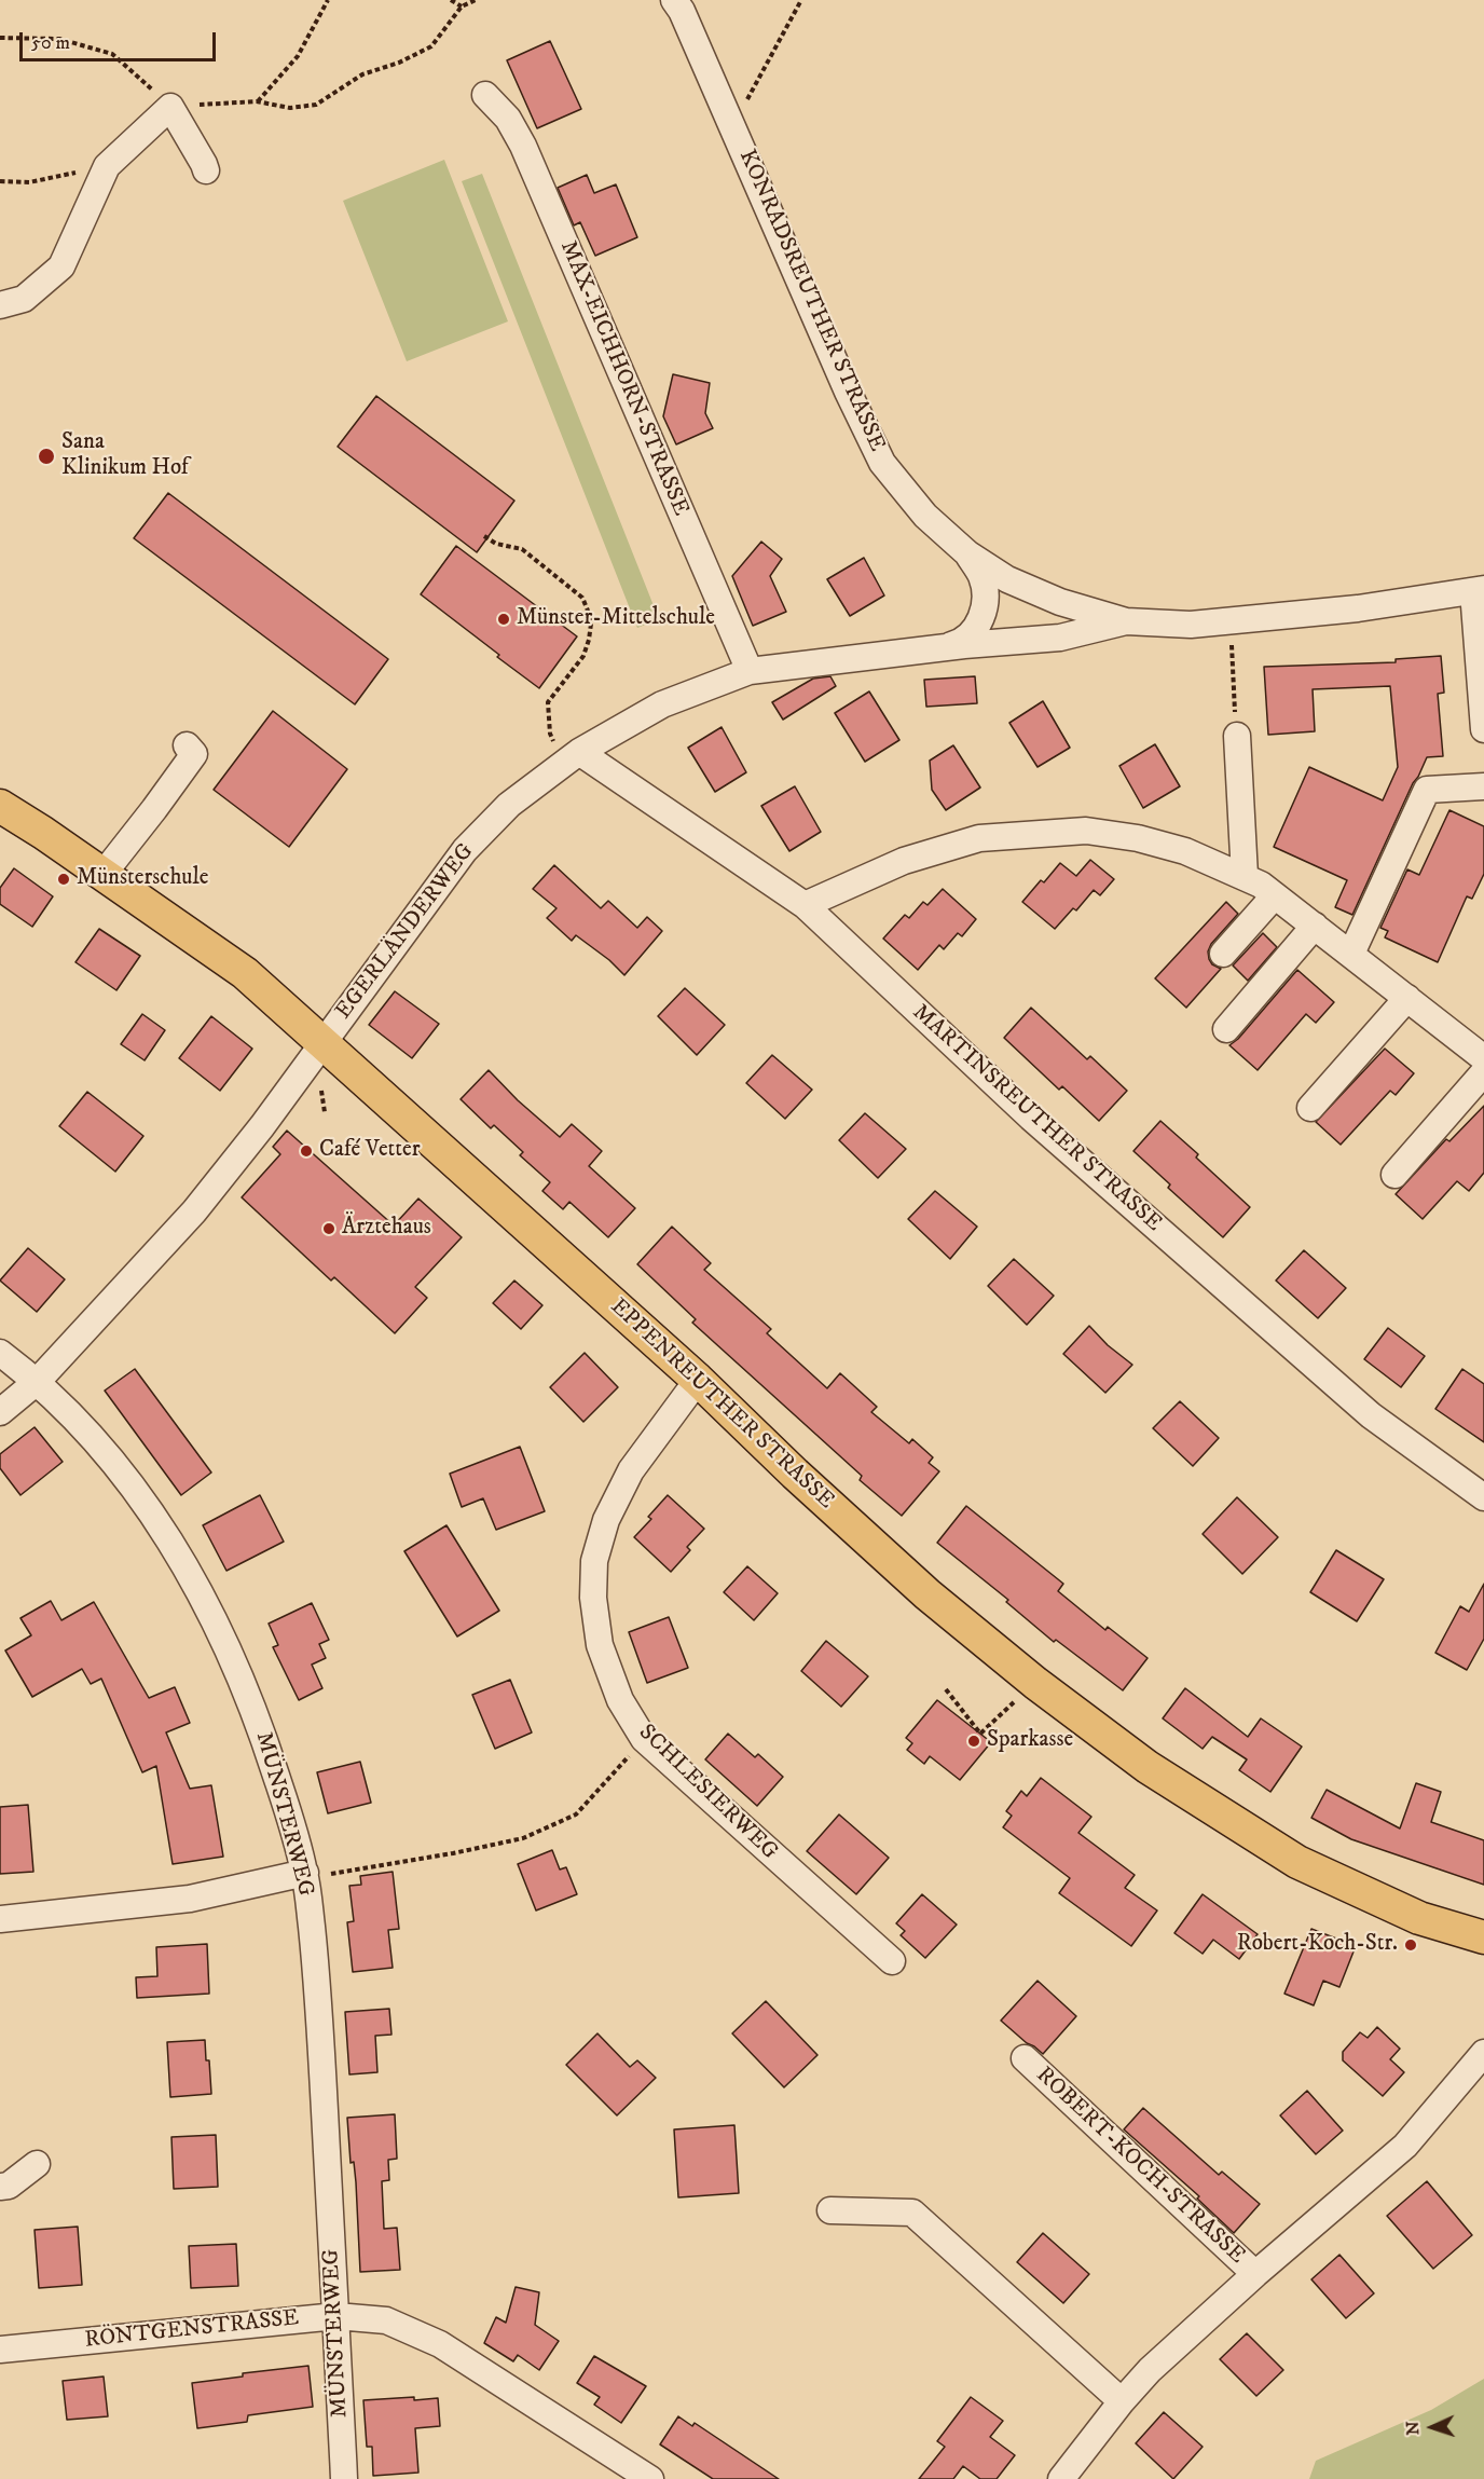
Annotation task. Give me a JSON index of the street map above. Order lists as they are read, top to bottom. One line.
{"streets":{"main road":["EPPENREUTHER STRASSE"],"street":["KONRADSREUTHER STRASSE","MAX-EICHHORN-STRASSE","EGERLÄNDERWEG","MARTINSREUTHER STRASSE","SCHLESIERWEG","MÜNSTERWEG","ROBERT-KOCH-STRASSE","RÖNTGENSTRASSE"]},"crossings":[["KONRADSREUTHER STRASSE","EGERLÄNDERWEG"],["MAX-EICHHORN-STRASSE","EGERLÄNDERWEG"],["EGERLÄNDERWEG","MARTINSREUTHER STRASSE"],["EGERLÄNDERWEG","EPPENREUTHER STRASSE"],["EGERLÄNDERWEG","MÜNSTERWEG"],["EPPENREUTHER STRASSE","SCHLESIERWEG"],["MÜNSTERWEG","RÖNTGENSTRASSE"]],"places":["Sana Klinikum Hof","Münster-Mittelschule","Münsterschule","Café Vetter","Ärztehaus","Sparkasse","Robert-Koch-Str."],"scale_bar":"50 m","north":"left"}
